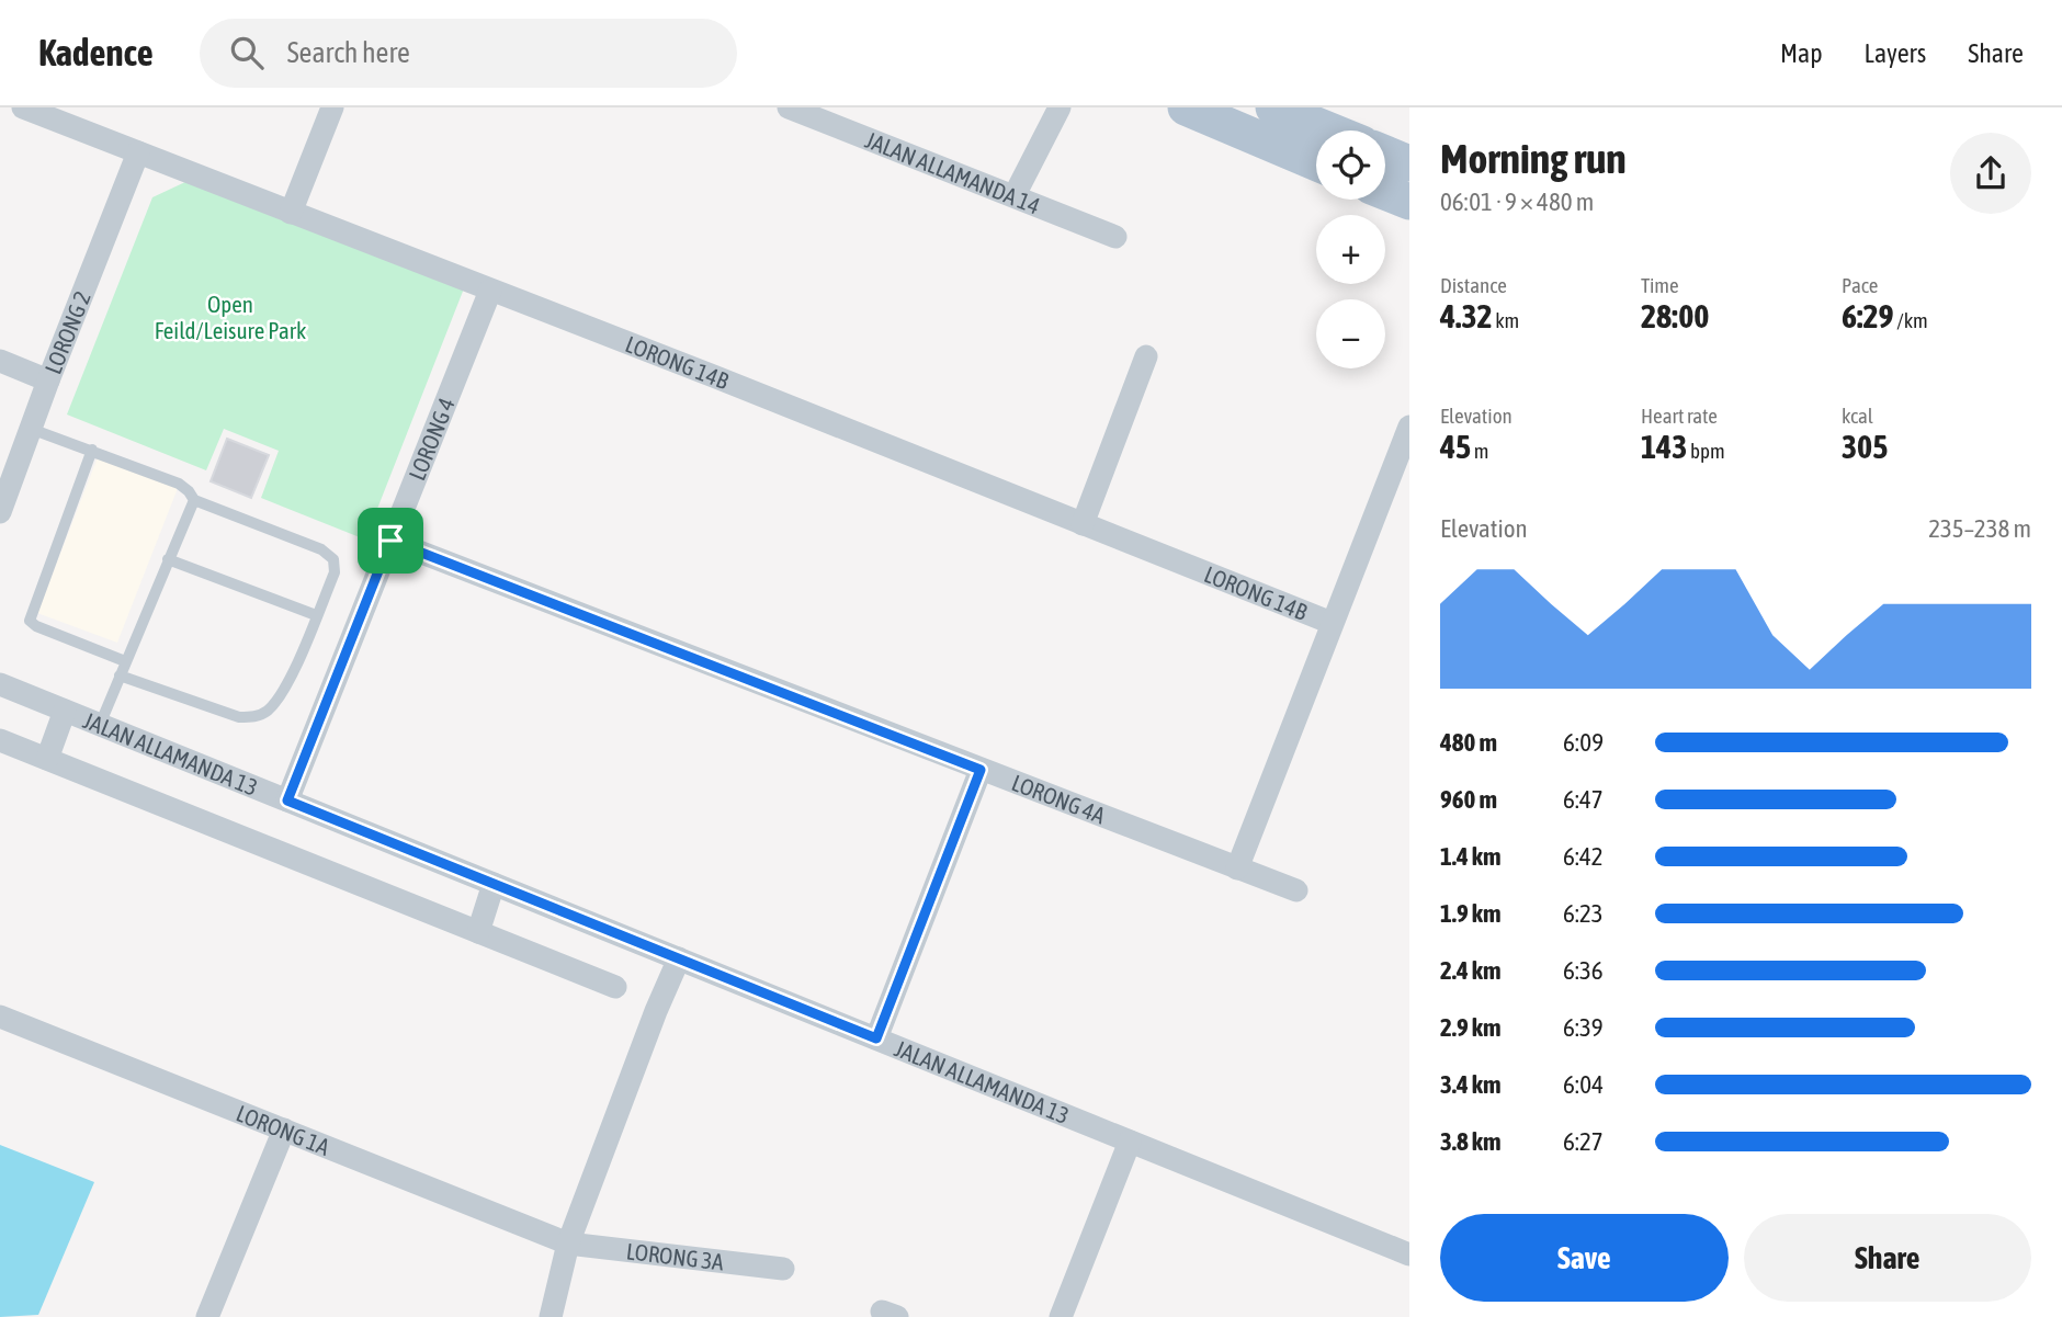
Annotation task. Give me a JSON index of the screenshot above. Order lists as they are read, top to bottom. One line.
{"streets":{"street":["JALAN ALLAMANDA 14","LORONG 2","LORONG 14B","LORONG 4","JALAN ALLAMANDA 13","LORONG 4A","LORONG 1A","LORONG 3A"]},"crossings":[["LORONG 2","LORONG 14B"],["LORONG 14B","LORONG 4"],["LORONG 4","JALAN ALLAMANDA 13"],["LORONG 4","LORONG 4A"],["LORONG 1A","LORONG 3A"]],"parks":["Open Feild/Leisure Park"],"page":{"header":"Kadence","search":"Search here","nav":["Map","Layers","Share"],"heading":["Morning run","06:01 · 9 × 480 m"],"map_buttons":["+","−"],"stats":[["Distance","4.32 km"],["Time","28:00"],["Pace","6:29 /km"],["Elevation","45 m"],["Heart rate","143 bpm"],["kcal","305"]],"chart":["Elevation","235–238 m"],"list":[{"name":"480 m","note":"6:09"},{"name":"960 m","note":"6:47"},{"name":"1.4 km","note":"6:42"},{"name":"1.9 km","note":"6:23"},{"name":"2.4 km","note":"6:36"},{"name":"2.9 km","note":"6:39"},{"name":"3.4 km","note":"6:04"},{"name":"3.8 km","note":"6:27"}],"buttons":["Save","Share"]}}
